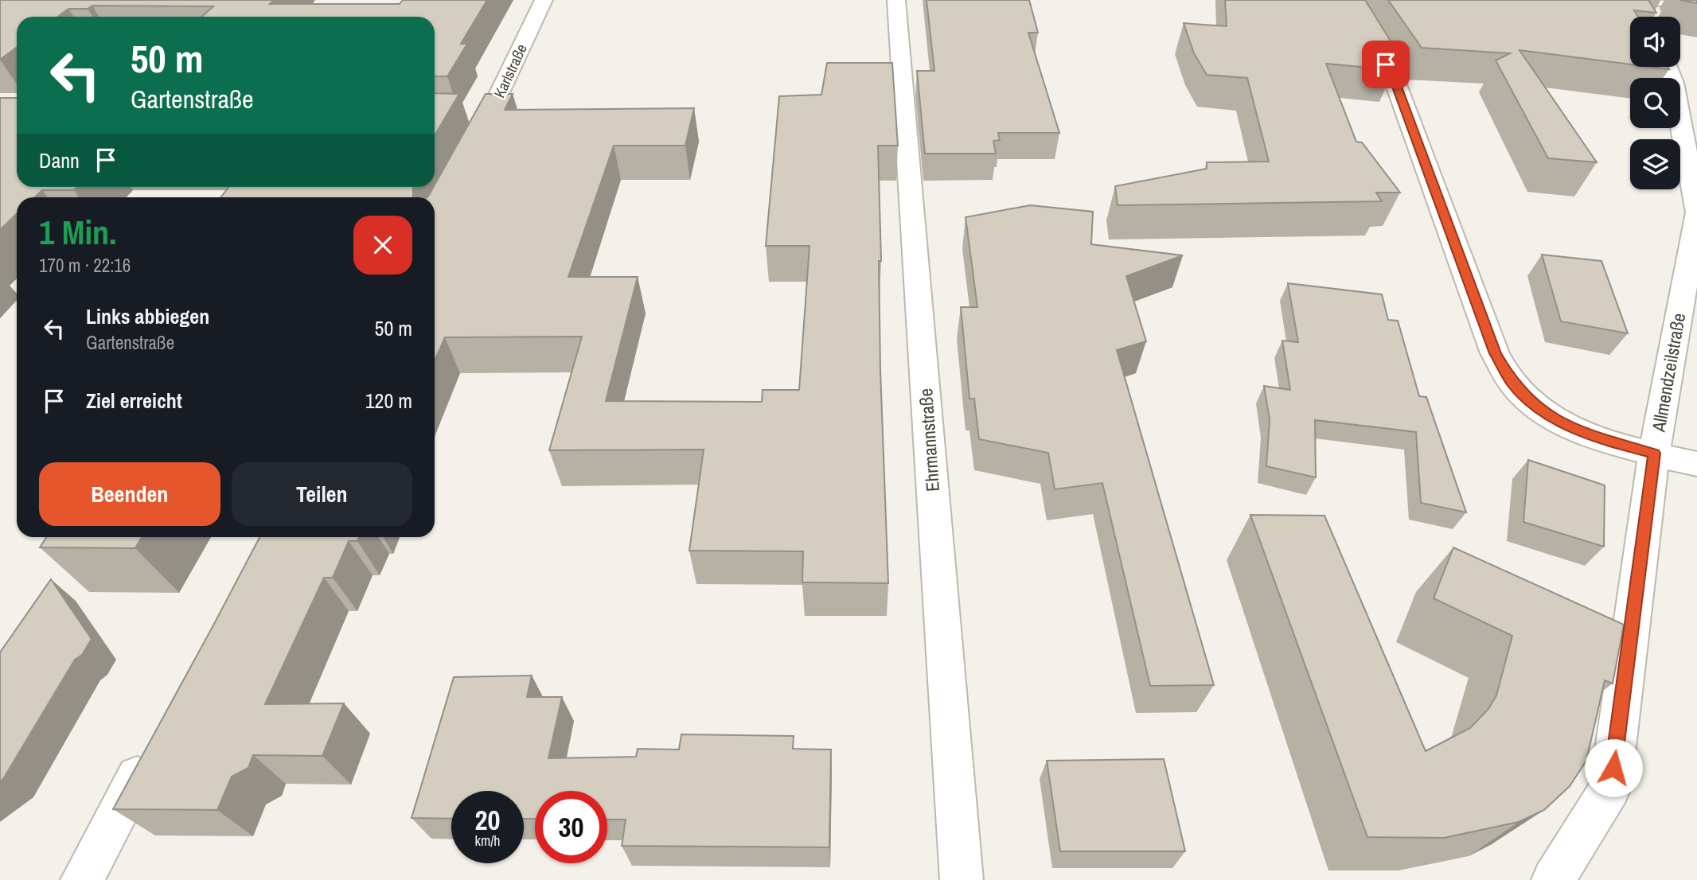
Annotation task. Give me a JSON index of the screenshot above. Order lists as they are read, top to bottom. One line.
{"streets":{"street":["Karlstraße","Allmendzeilstraße","Ehrmannstraße"]},"page":{"turn":["50 m","Gartenstraße"],"then":"Dann","heading":["1 Min.","170 m · 22:16"],"list":[{"name":"Links abbiegen","note":"Gartenstraße","value":"50 m"},{"name":"Ziel erreicht","value":"120 m"}],"buttons":["Beenden","Teilen"],"speed":"20 km/h","limit":"30"}}
